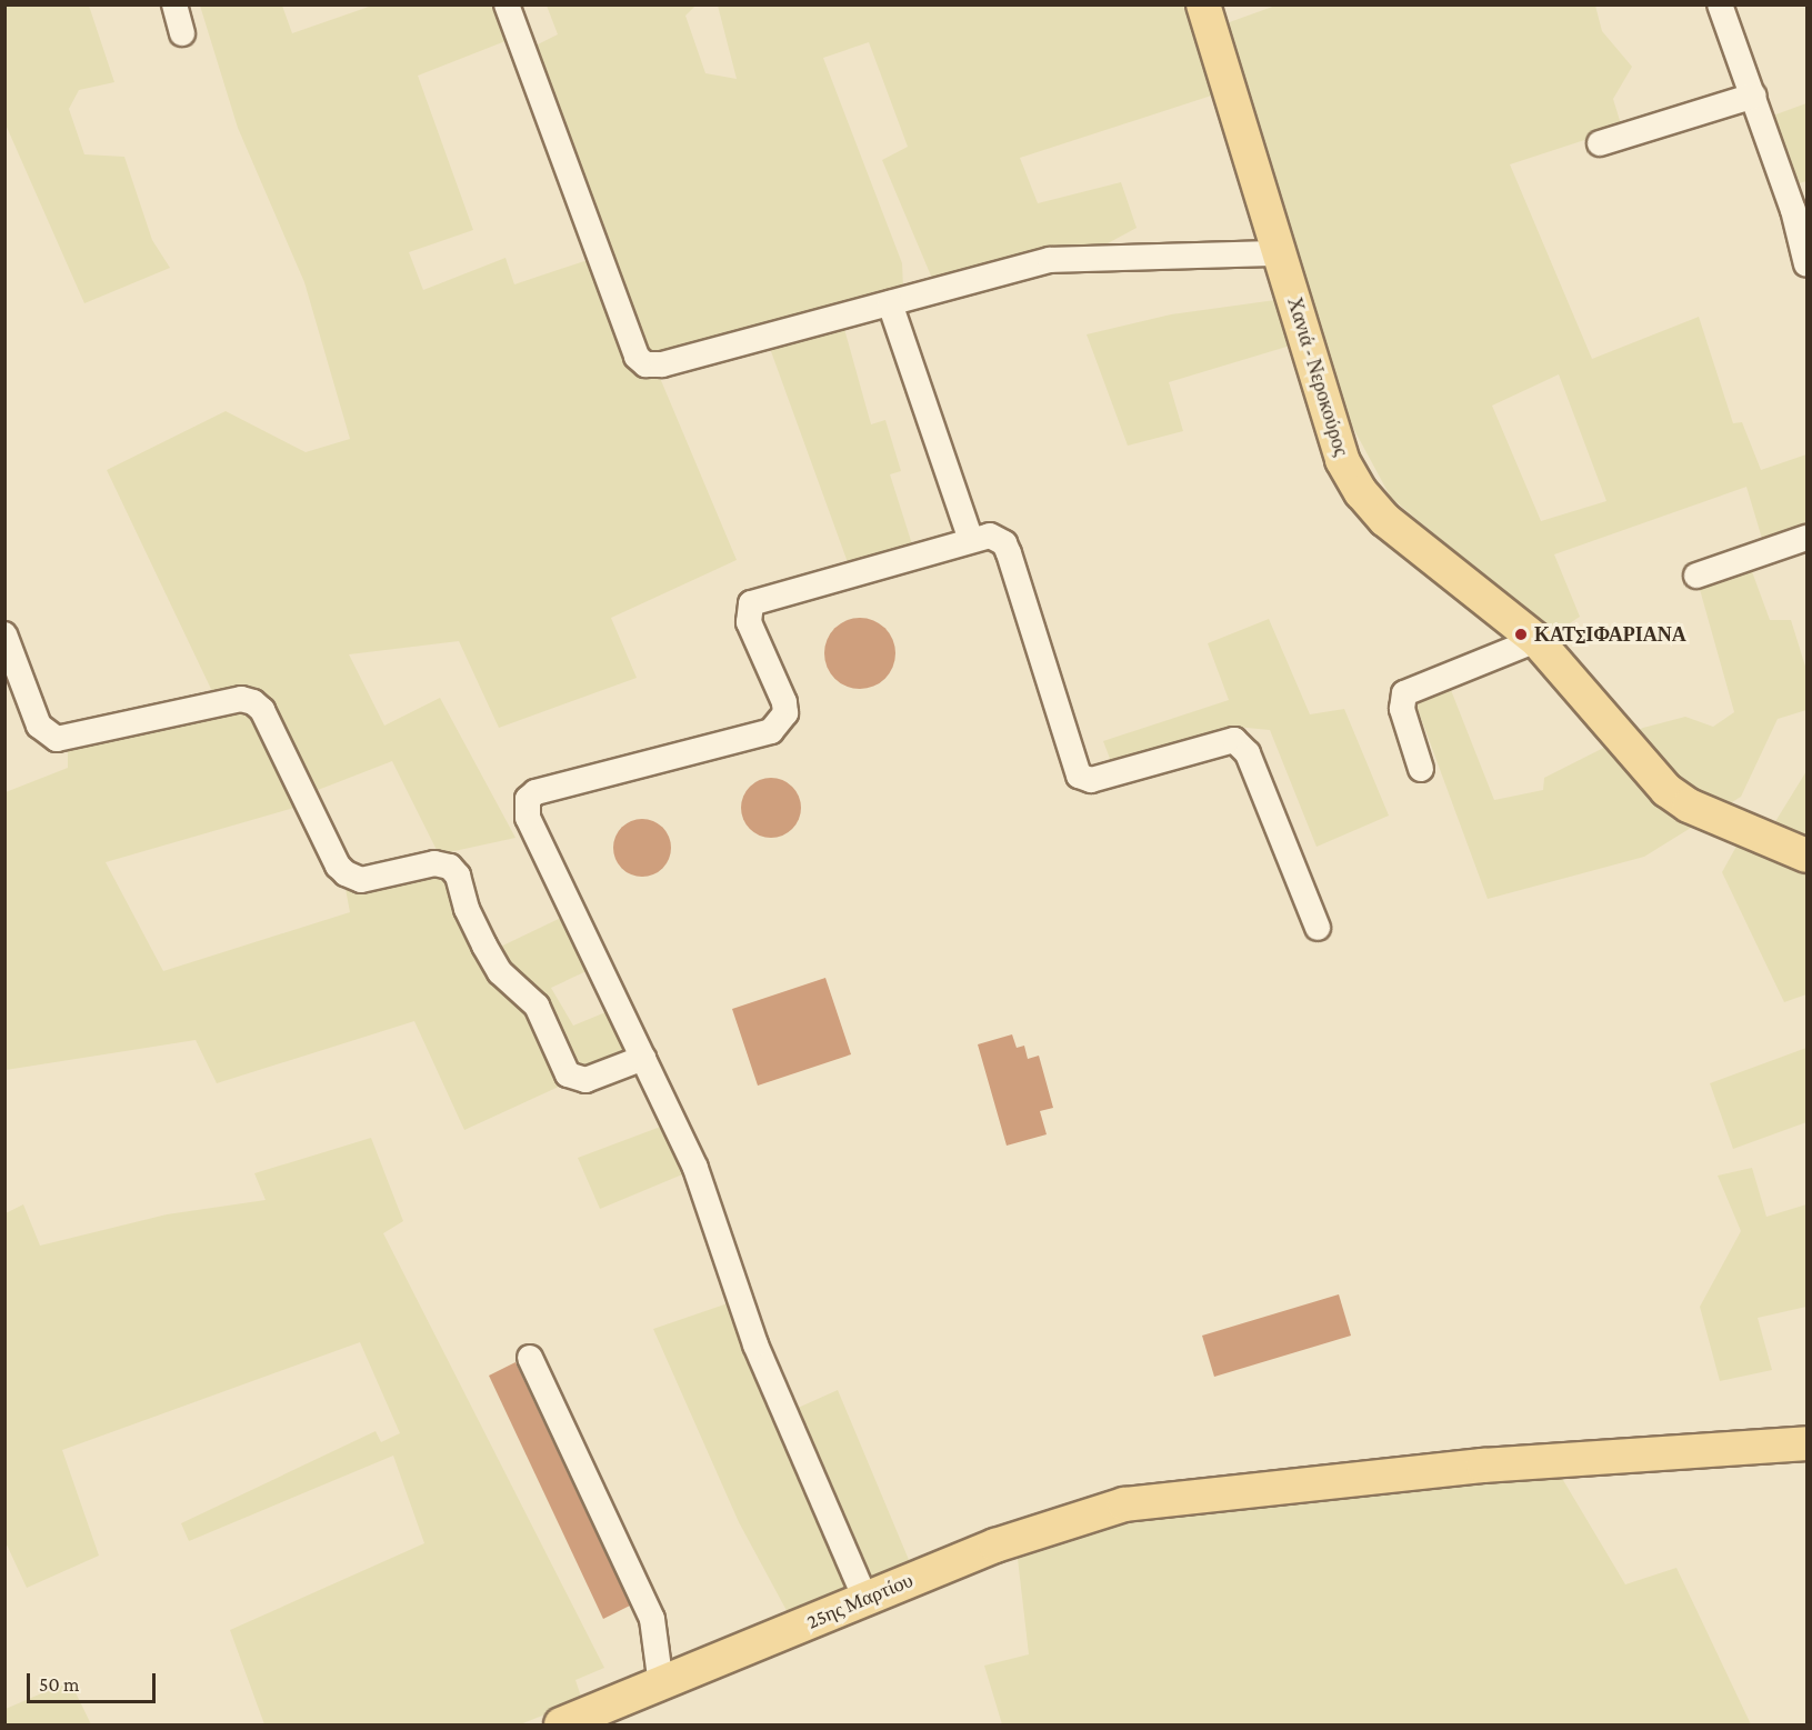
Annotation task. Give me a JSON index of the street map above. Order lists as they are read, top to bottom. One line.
{"streets":{"main road":["Χανιά - Νεροκούρος","25ης Μαρτίου"]},"places":["ΚΑΤΣΙΦΑΡΙΑΝΑ"],"scale_bar":"50 m"}
